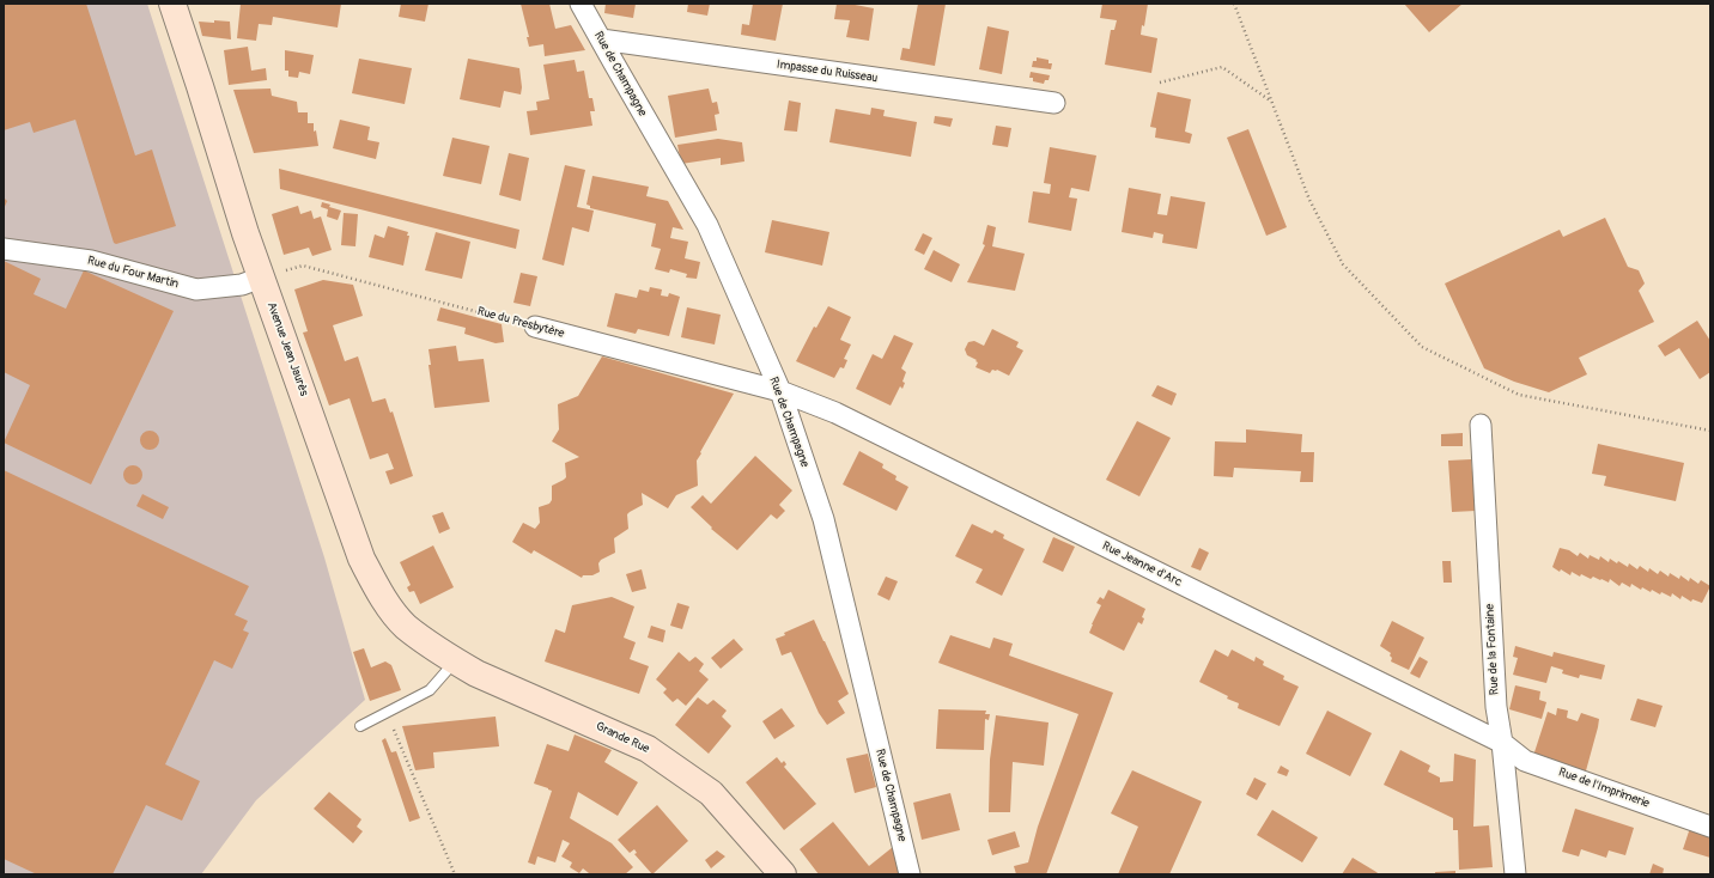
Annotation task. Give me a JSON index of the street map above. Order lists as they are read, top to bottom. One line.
{"streets":{"street":["Impasse du Ruisseau","Rue de Champagne","Rue du Four Martin","Rue du Presbytère","Avenue Jean Jaurès","Rue Jeanne d'Arc","Rue de la Fontaine","Grande Rue","Rue de l'Imprimerie"]},"crossings":[["Impasse du Ruisseau","Rue de Champagne"],["Rue de Champagne","Rue du Presbytère"],["Rue de Champagne","Rue Jeanne d'Arc"],["Rue du Four Martin","Rue du Presbytère"],["Rue du Four Martin","Avenue Jean Jaurès"],["Rue du Presbytère","Avenue Jean Jaurès"],["Rue du Presbytère","Rue Jeanne d'Arc"],["Avenue Jean Jaurès","Grande Rue"],["Rue Jeanne d'Arc","Rue de la Fontaine"],["Rue Jeanne d'Arc","Rue de l'Imprimerie"],["Rue de la Fontaine","Rue de l'Imprimerie"]]}
